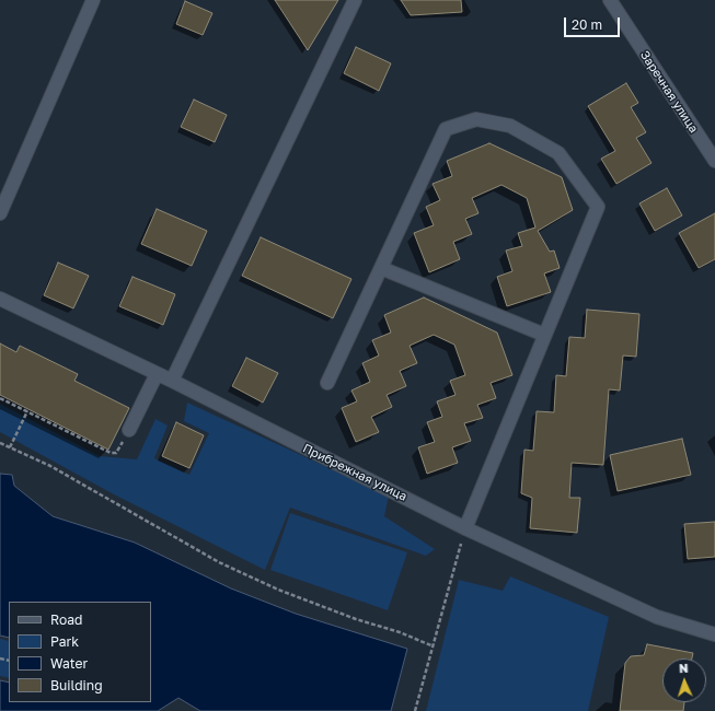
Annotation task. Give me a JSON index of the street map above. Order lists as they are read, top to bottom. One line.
{"streets":{"street":["Заречная улица","Прибрежная улица"]},"legend":["Road","Park","Water","Building"],"scale_bar":"20 m","north":"top"}
